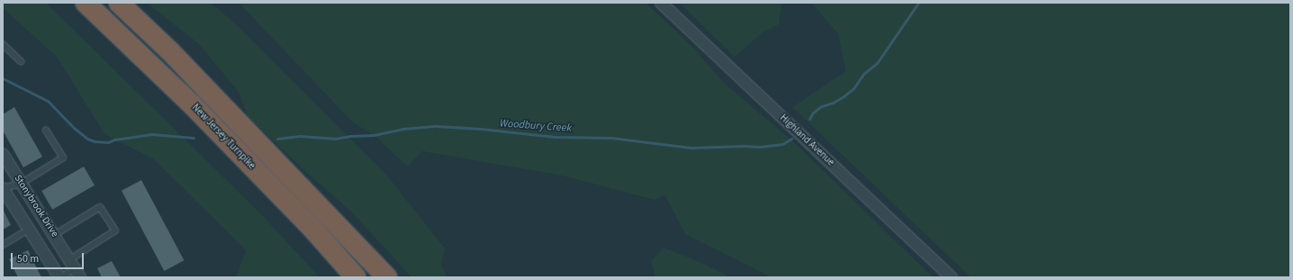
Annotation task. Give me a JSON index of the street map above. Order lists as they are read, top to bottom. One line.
{"streets":{"highway":["New Jersey Turnpike"],"street":["Highland Avenue","Stonybrook Drive"]},"water":["Woodbury Creek"],"scale_bar":"50 m"}
